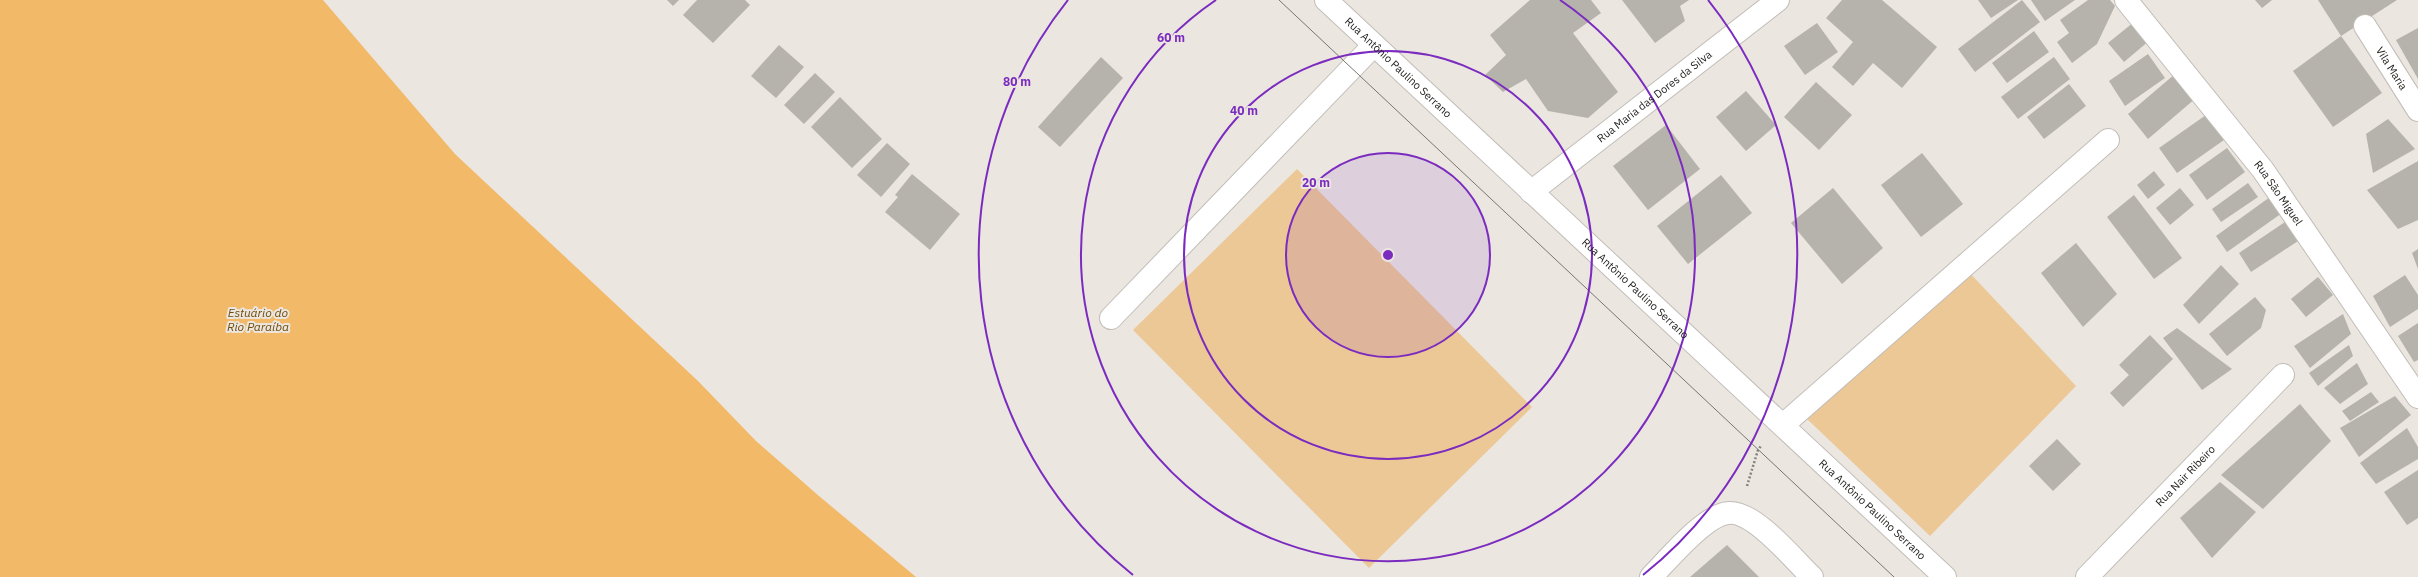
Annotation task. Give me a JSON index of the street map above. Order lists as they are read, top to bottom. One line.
{"streets":{"street":["Rua Antônio Paulino Serrano","Vila Maria","Rua Maria das Dores da Silva","Rua São Miguel","Rua Nair Ribeiro"]},"crossings":[["Rua Antônio Paulino Serrano","Rua Maria das Dores da Silva"]],"water":["Estuário do Rio Paraíba"],"rings":["60 m","80 m","40 m","20 m"]}
